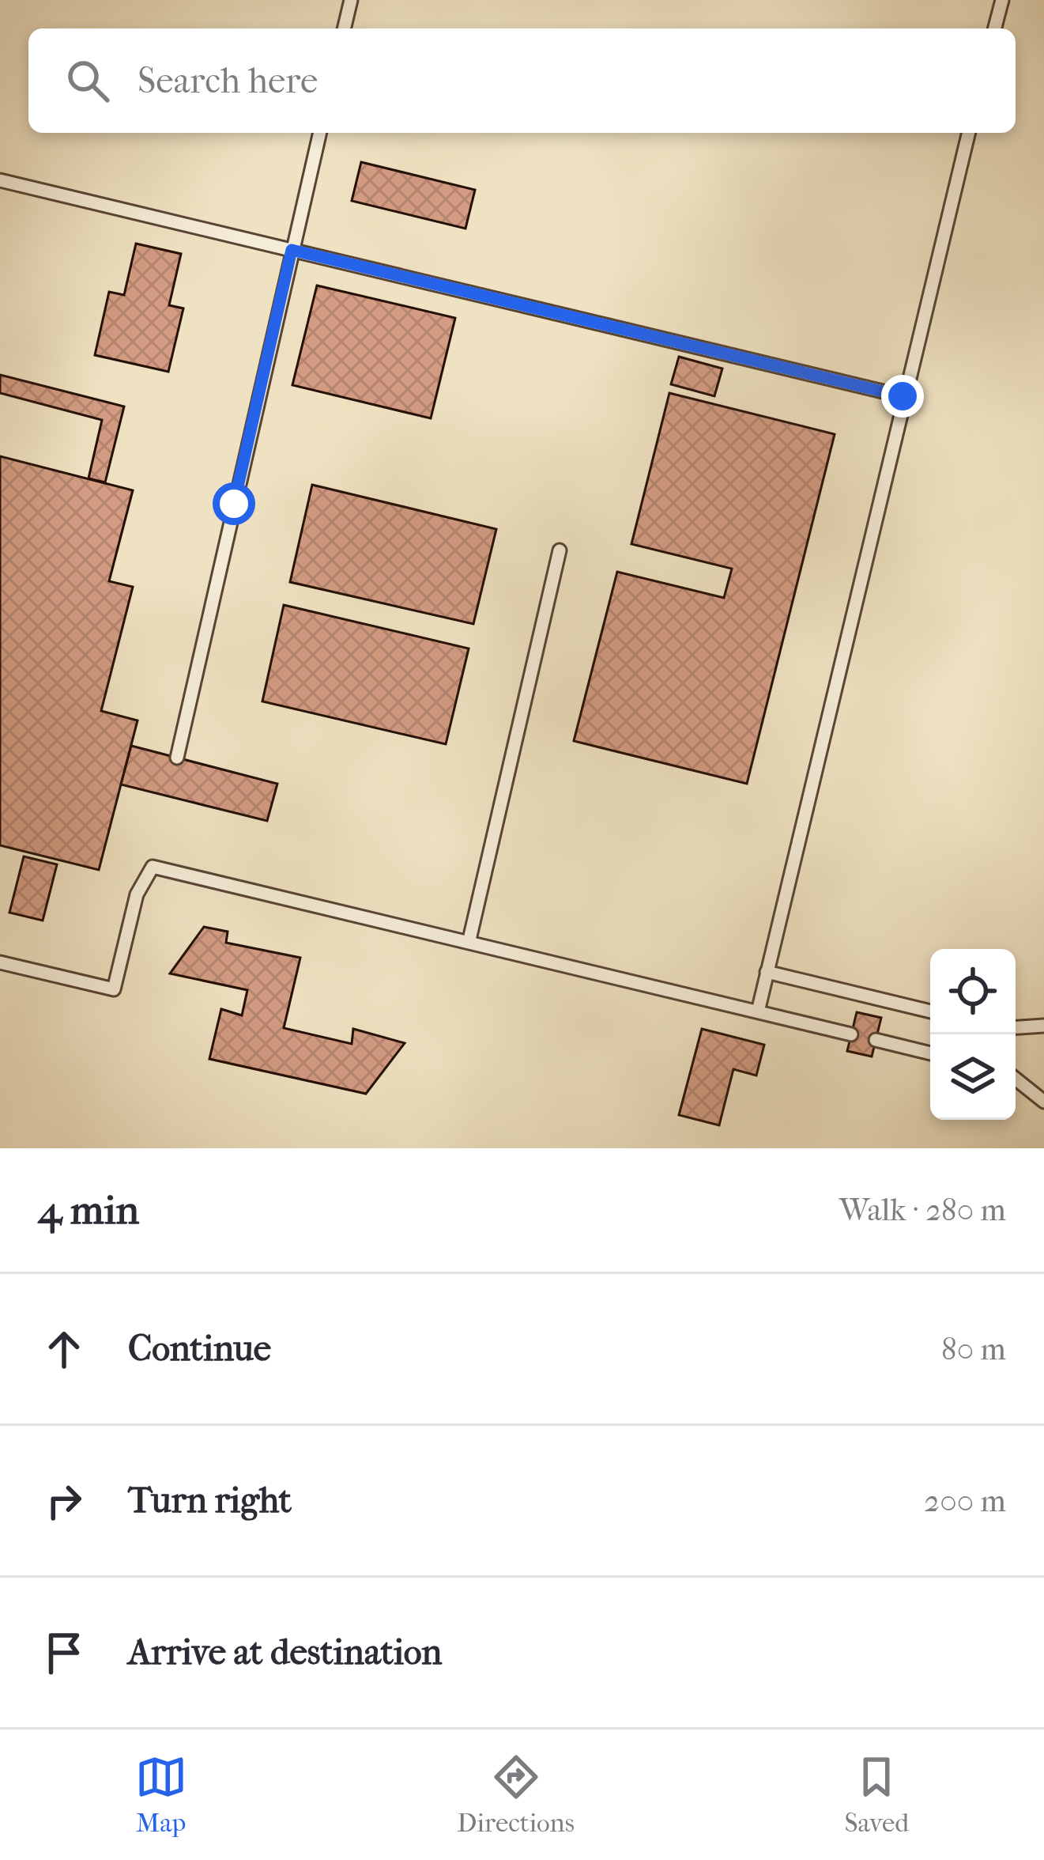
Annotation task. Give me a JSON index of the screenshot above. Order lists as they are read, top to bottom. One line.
{"page":{"search":"Search here","heading":["4 min","Walk · 280 m"],"list":[["Continue","80 m"],["Turn right","200 m"],"Arrive at destination"],"nav":["Map","Directions","Saved"]}}
